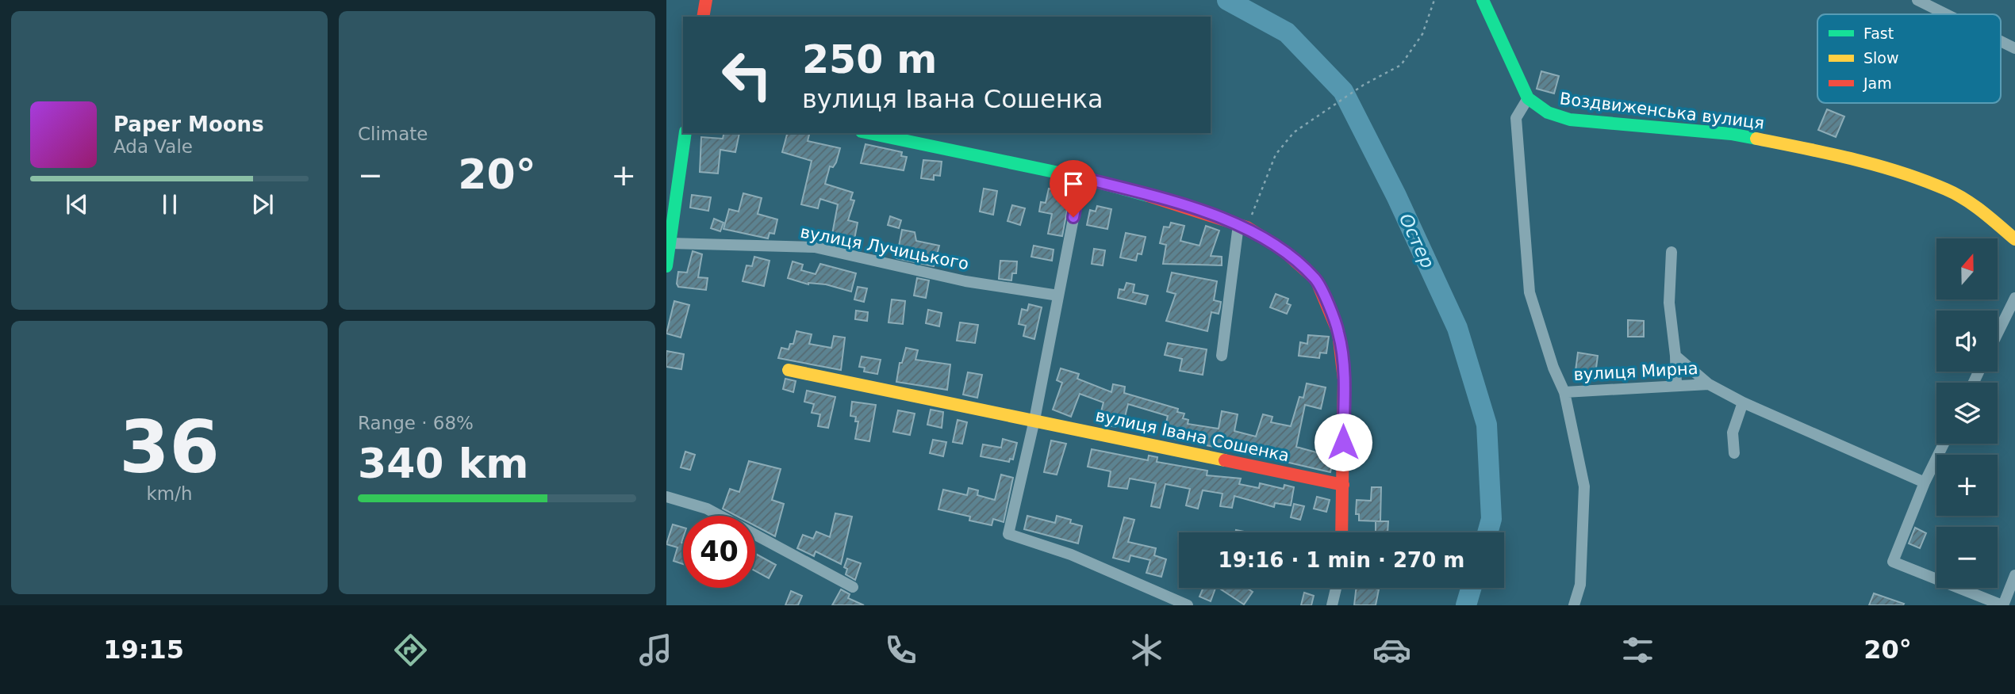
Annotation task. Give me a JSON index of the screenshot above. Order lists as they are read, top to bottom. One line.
{"streets":{"street":["Воздвиженська вулиця","вулиця Лучицького","вулиця Мирна","вулиця Івана Сошенка"]},"water":["Остер"],"legend":["Fast","Slow","Jam"],"north":"top","page":{"tile":["Climate",["36","km/h"],["Range · 68%","340 km"]],"turn":["250 m","вулиця Івана Сошенка"],"song":["Paper Moons","Ada Vale"],"heat":["−","20°","+"],"map_buttons":["+","−"],"limit":"40","trip":"19:16 · 1 min · 270 m","tabs":["19:15","20°"]}}
